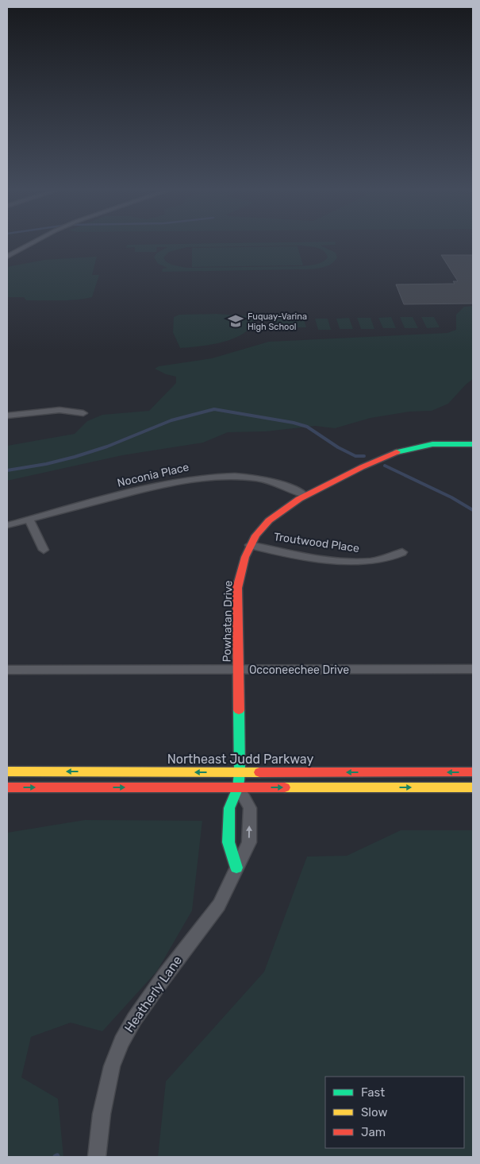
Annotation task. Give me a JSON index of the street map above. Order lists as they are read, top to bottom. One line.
{"streets":{"main road":["Powhatan Drive","Northeast Judd Parkway"],"street":["Noconia Place","Troutwood Place","Occoneechee Drive","Heatherly Lane"]},"crossings":[["Noconia Place","Powhatan Drive"],["Troutwood Place","Powhatan Drive"],["Powhatan Drive","Occoneechee Drive"],["Powhatan Drive","Northeast Judd Parkway"],["Powhatan Drive","Heatherly Lane"]],"places":{"school or university":["Fuquay-Varina High School"]},"legend":["Fast","Slow","Jam"]}
